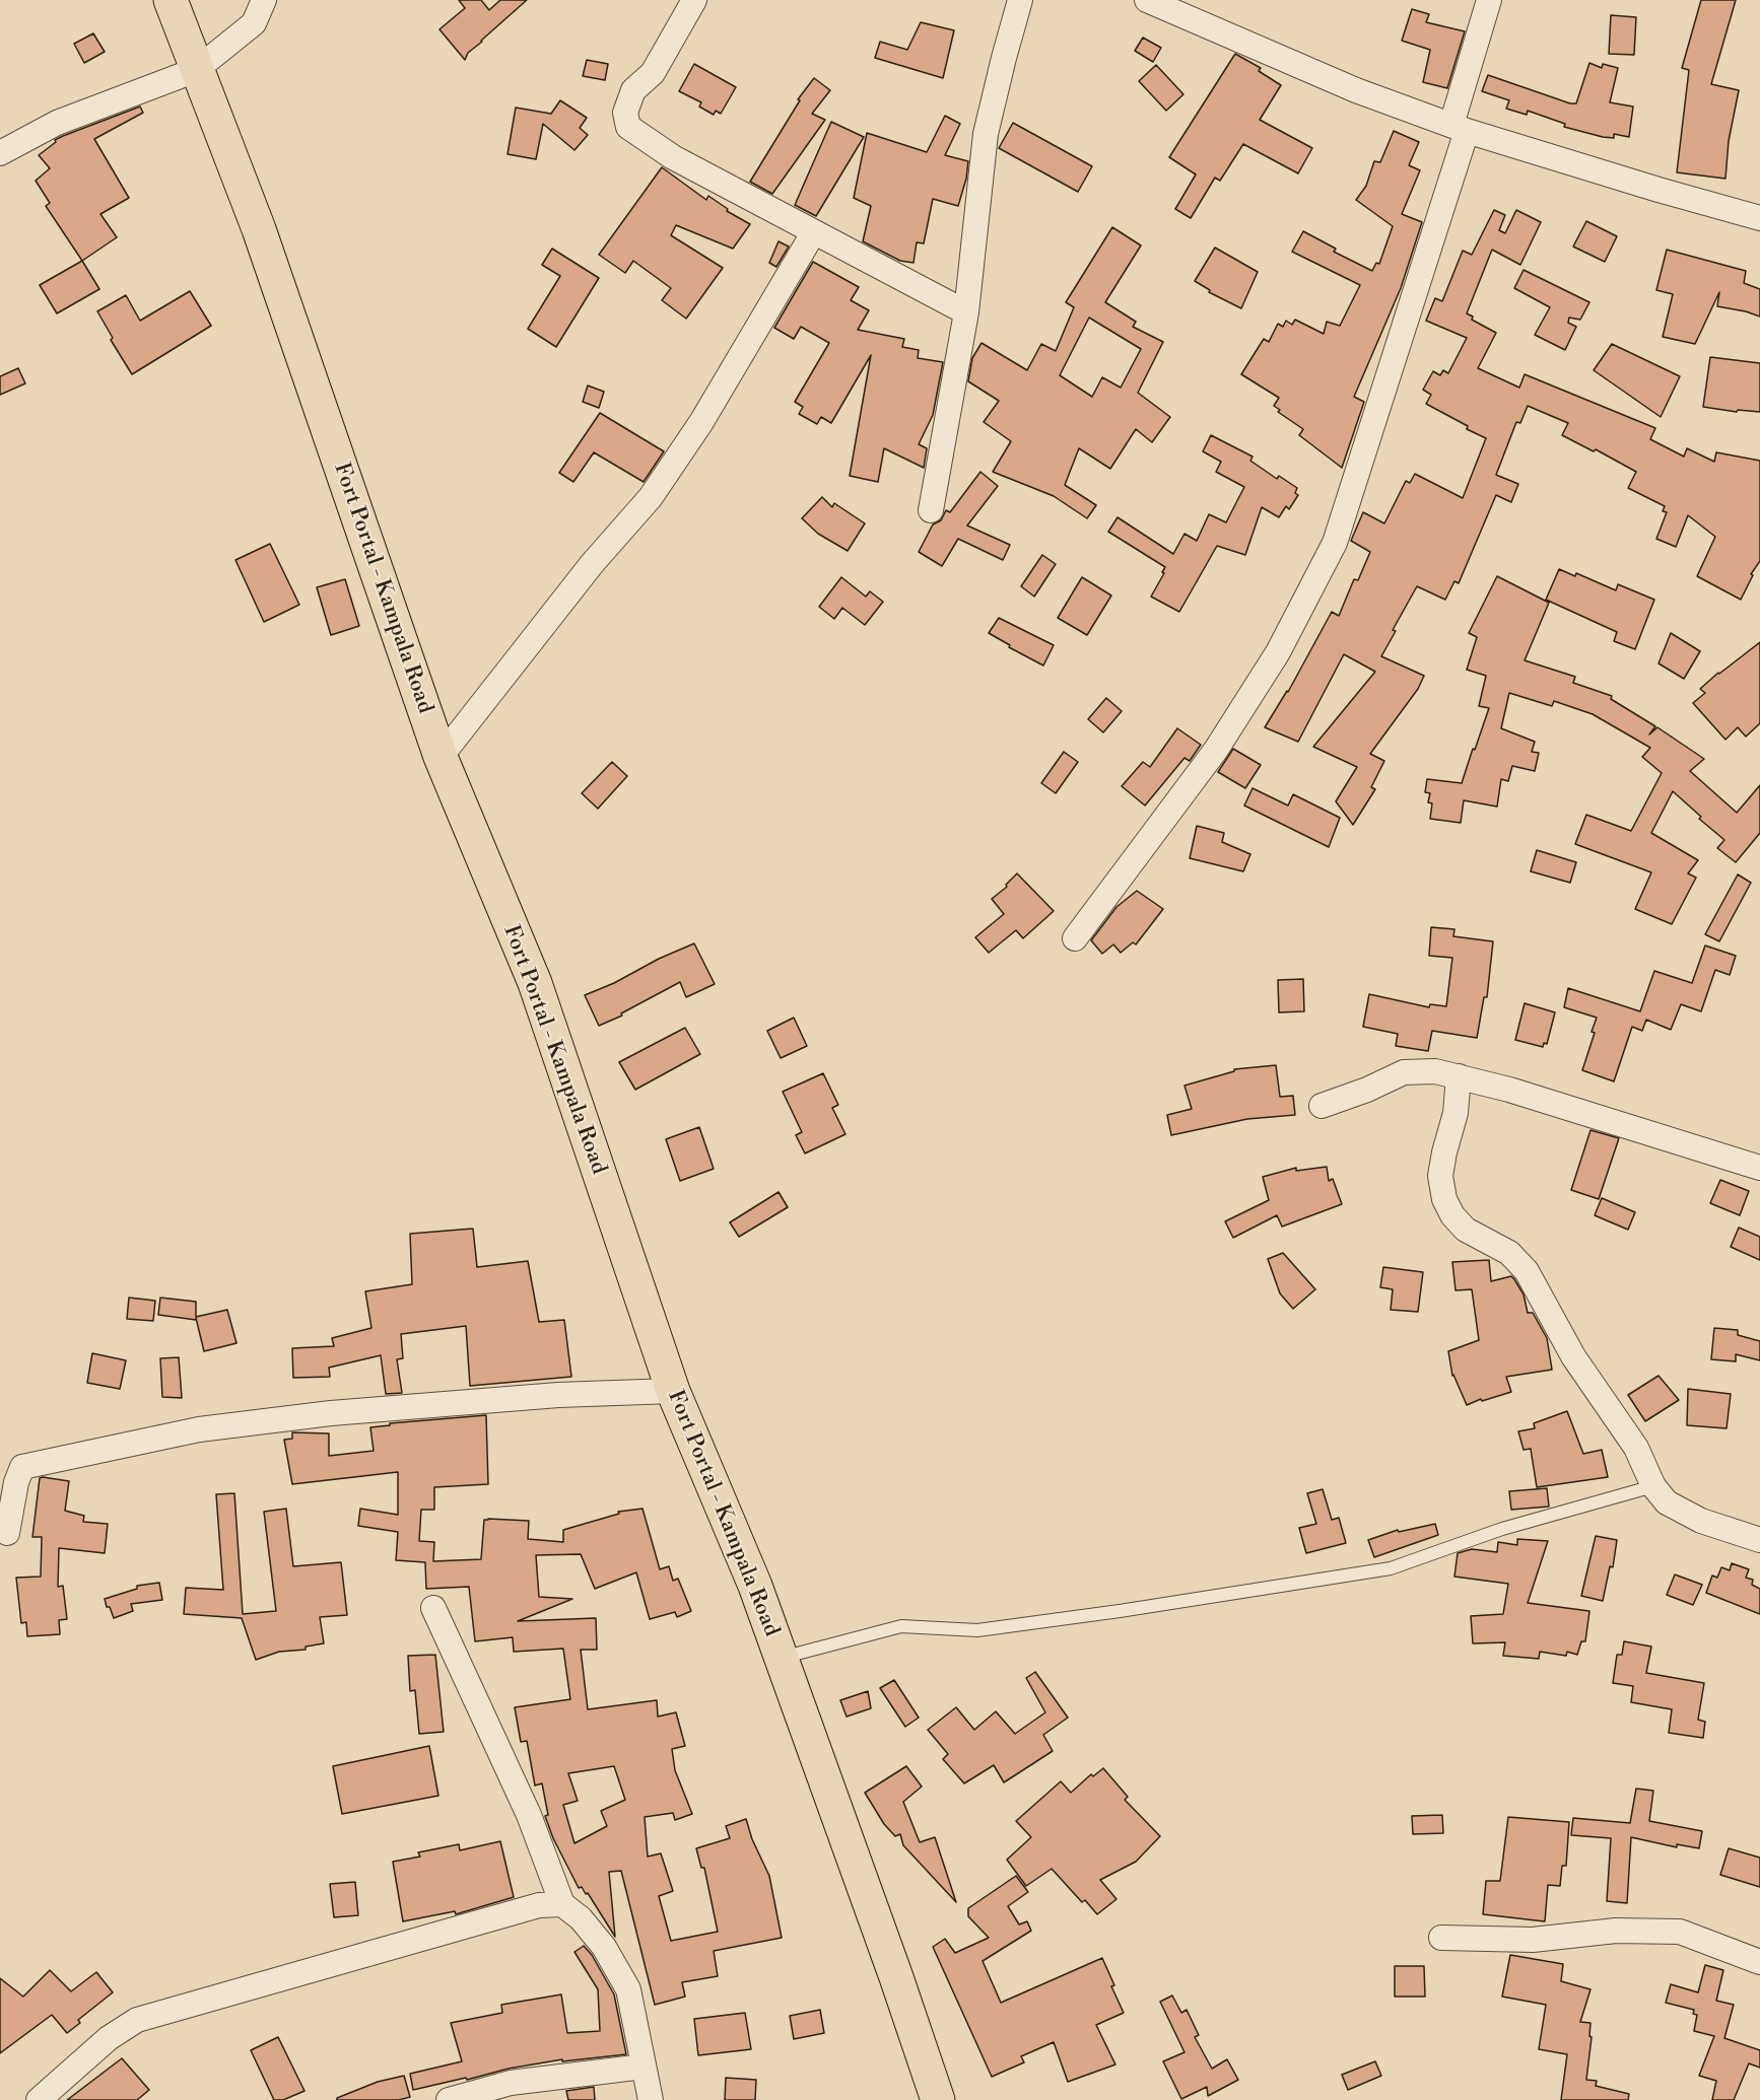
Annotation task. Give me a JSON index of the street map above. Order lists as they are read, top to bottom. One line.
{"streets":{"main road":["Fort Portal - Kampala Road"]}}
